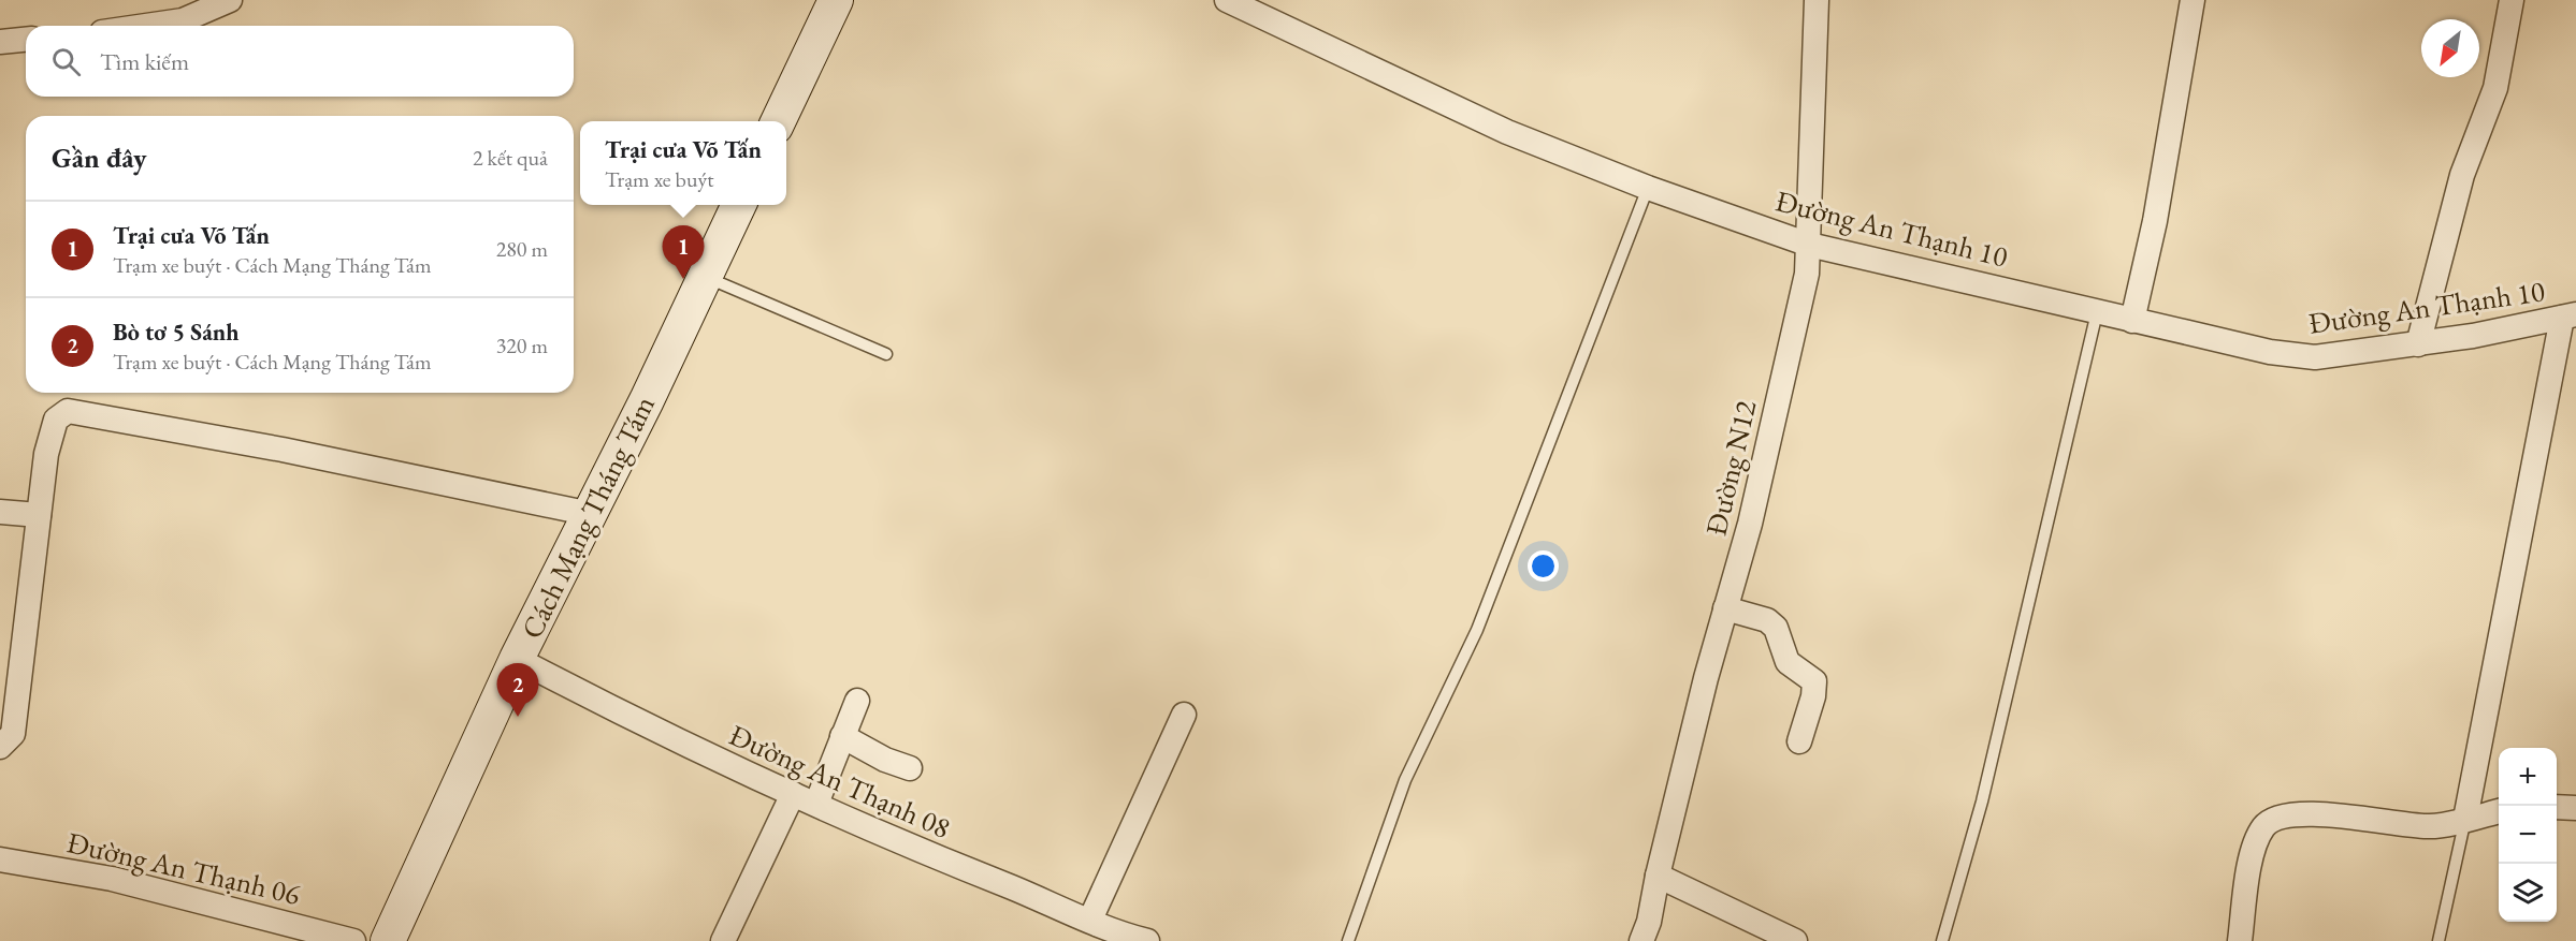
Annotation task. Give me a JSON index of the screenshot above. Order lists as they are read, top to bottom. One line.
{"streets":{"main road":["Cách Mạng Tháng Tám"],"street":["Đường An Thạnh 10","Đường N12","Đường An Thạnh 08","Đường An Thạnh 06"]},"crossings":[["Đường An Thạnh 10","Đường N12"],["Cách Mạng Tháng Tám","Đường An Thạnh 08"]],"north":"bottom left","page":{"search":"Tìm kiếm","heading":["Gần đây","2 kết quả"],"popup":["Trại cưa Võ Tấn","Trạm xe buýt"],"list":[{"mark":"1","name":"Trại cưa Võ Tấn","note":"Trạm xe buýt · Cách Mạng Tháng Tám","value":"280 m"},{"mark":"2","name":"Bò tơ 5 Sánh","note":"Trạm xe buýt · Cách Mạng Tháng Tám","value":"320 m"}],"pins":["1","2"],"map_buttons":["+","−"]}}
